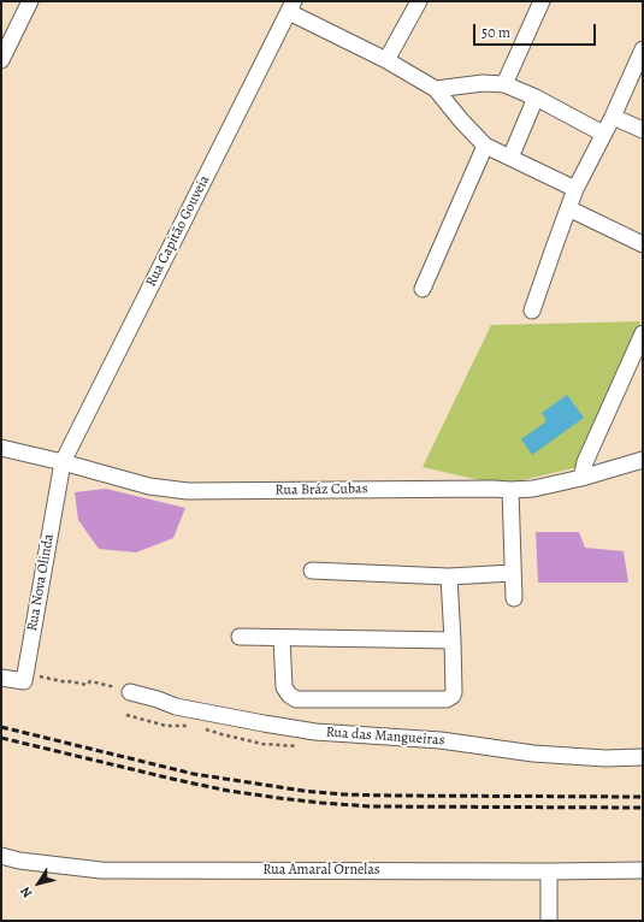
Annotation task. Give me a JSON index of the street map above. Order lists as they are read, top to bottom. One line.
{"streets":{"street":["Rua Capitão Gouveia","Rua Bráz Cubas","Rua Nova Olinda","Rua das Mangueiras","Rua Amaral Ornelas"]},"crossings":[["Rua Capitão Gouveia","Rua Bráz Cubas"],["Rua Capitão Gouveia","Rua Nova Olinda"],["Rua Bráz Cubas","Rua Nova Olinda"]],"scale_bar":"50 m","north":"bottom left"}
